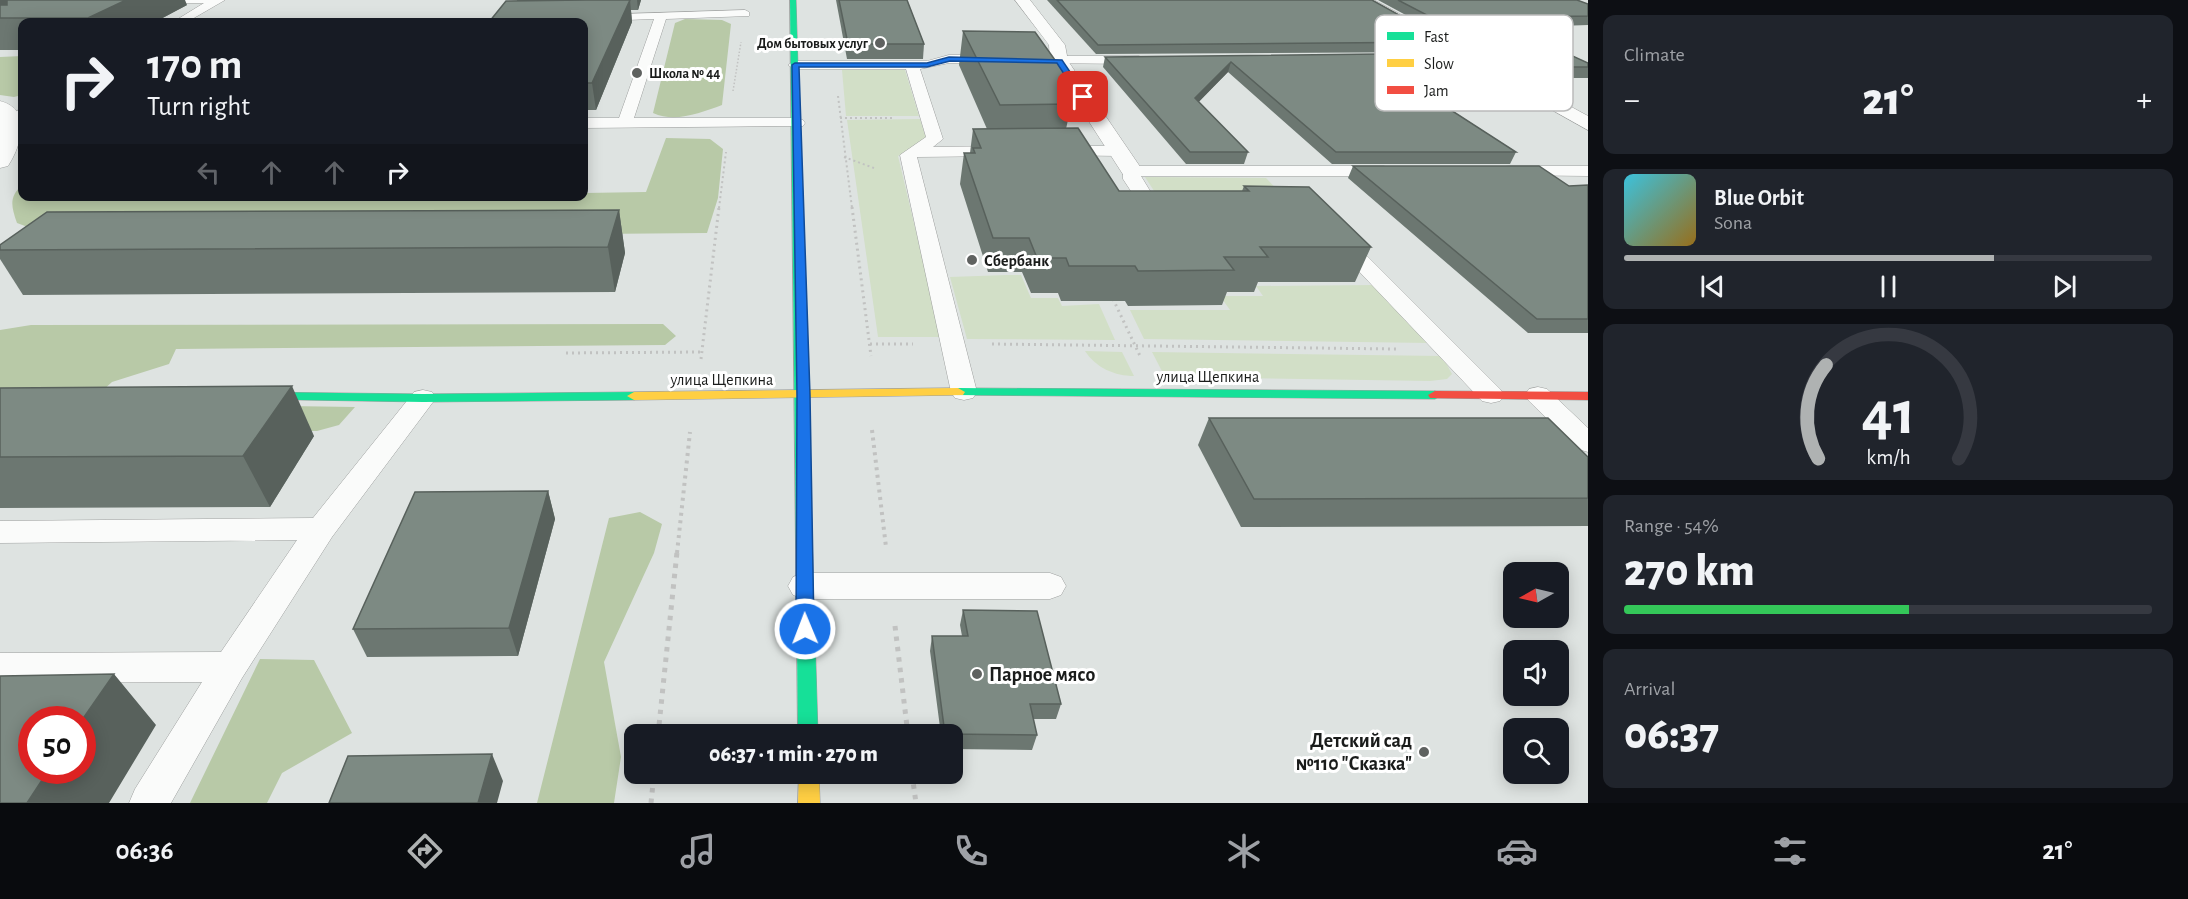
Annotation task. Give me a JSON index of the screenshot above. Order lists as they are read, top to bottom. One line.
{"streets":{"main road":["улица Щепкина"]},"places":["Дом бытовых услуг","Школа № 44","Сбербанк","Парное мясо","Детский сад №110 \"Сказка\""],"legend":["Fast","Slow","Jam"],"north":"left","page":{"tile":["Climate",["Range · 54%","270 km"],["Arrival","06:37"]],"turn":["170 m","Turn right"],"heat":["−","21°","+"],"song":["Blue Orbit","Sona"],"limit":"50","trip":"06:37 · 1 min · 270 m","tabs":["06:36","21°"],"gauge":["41","km/h"]}}
